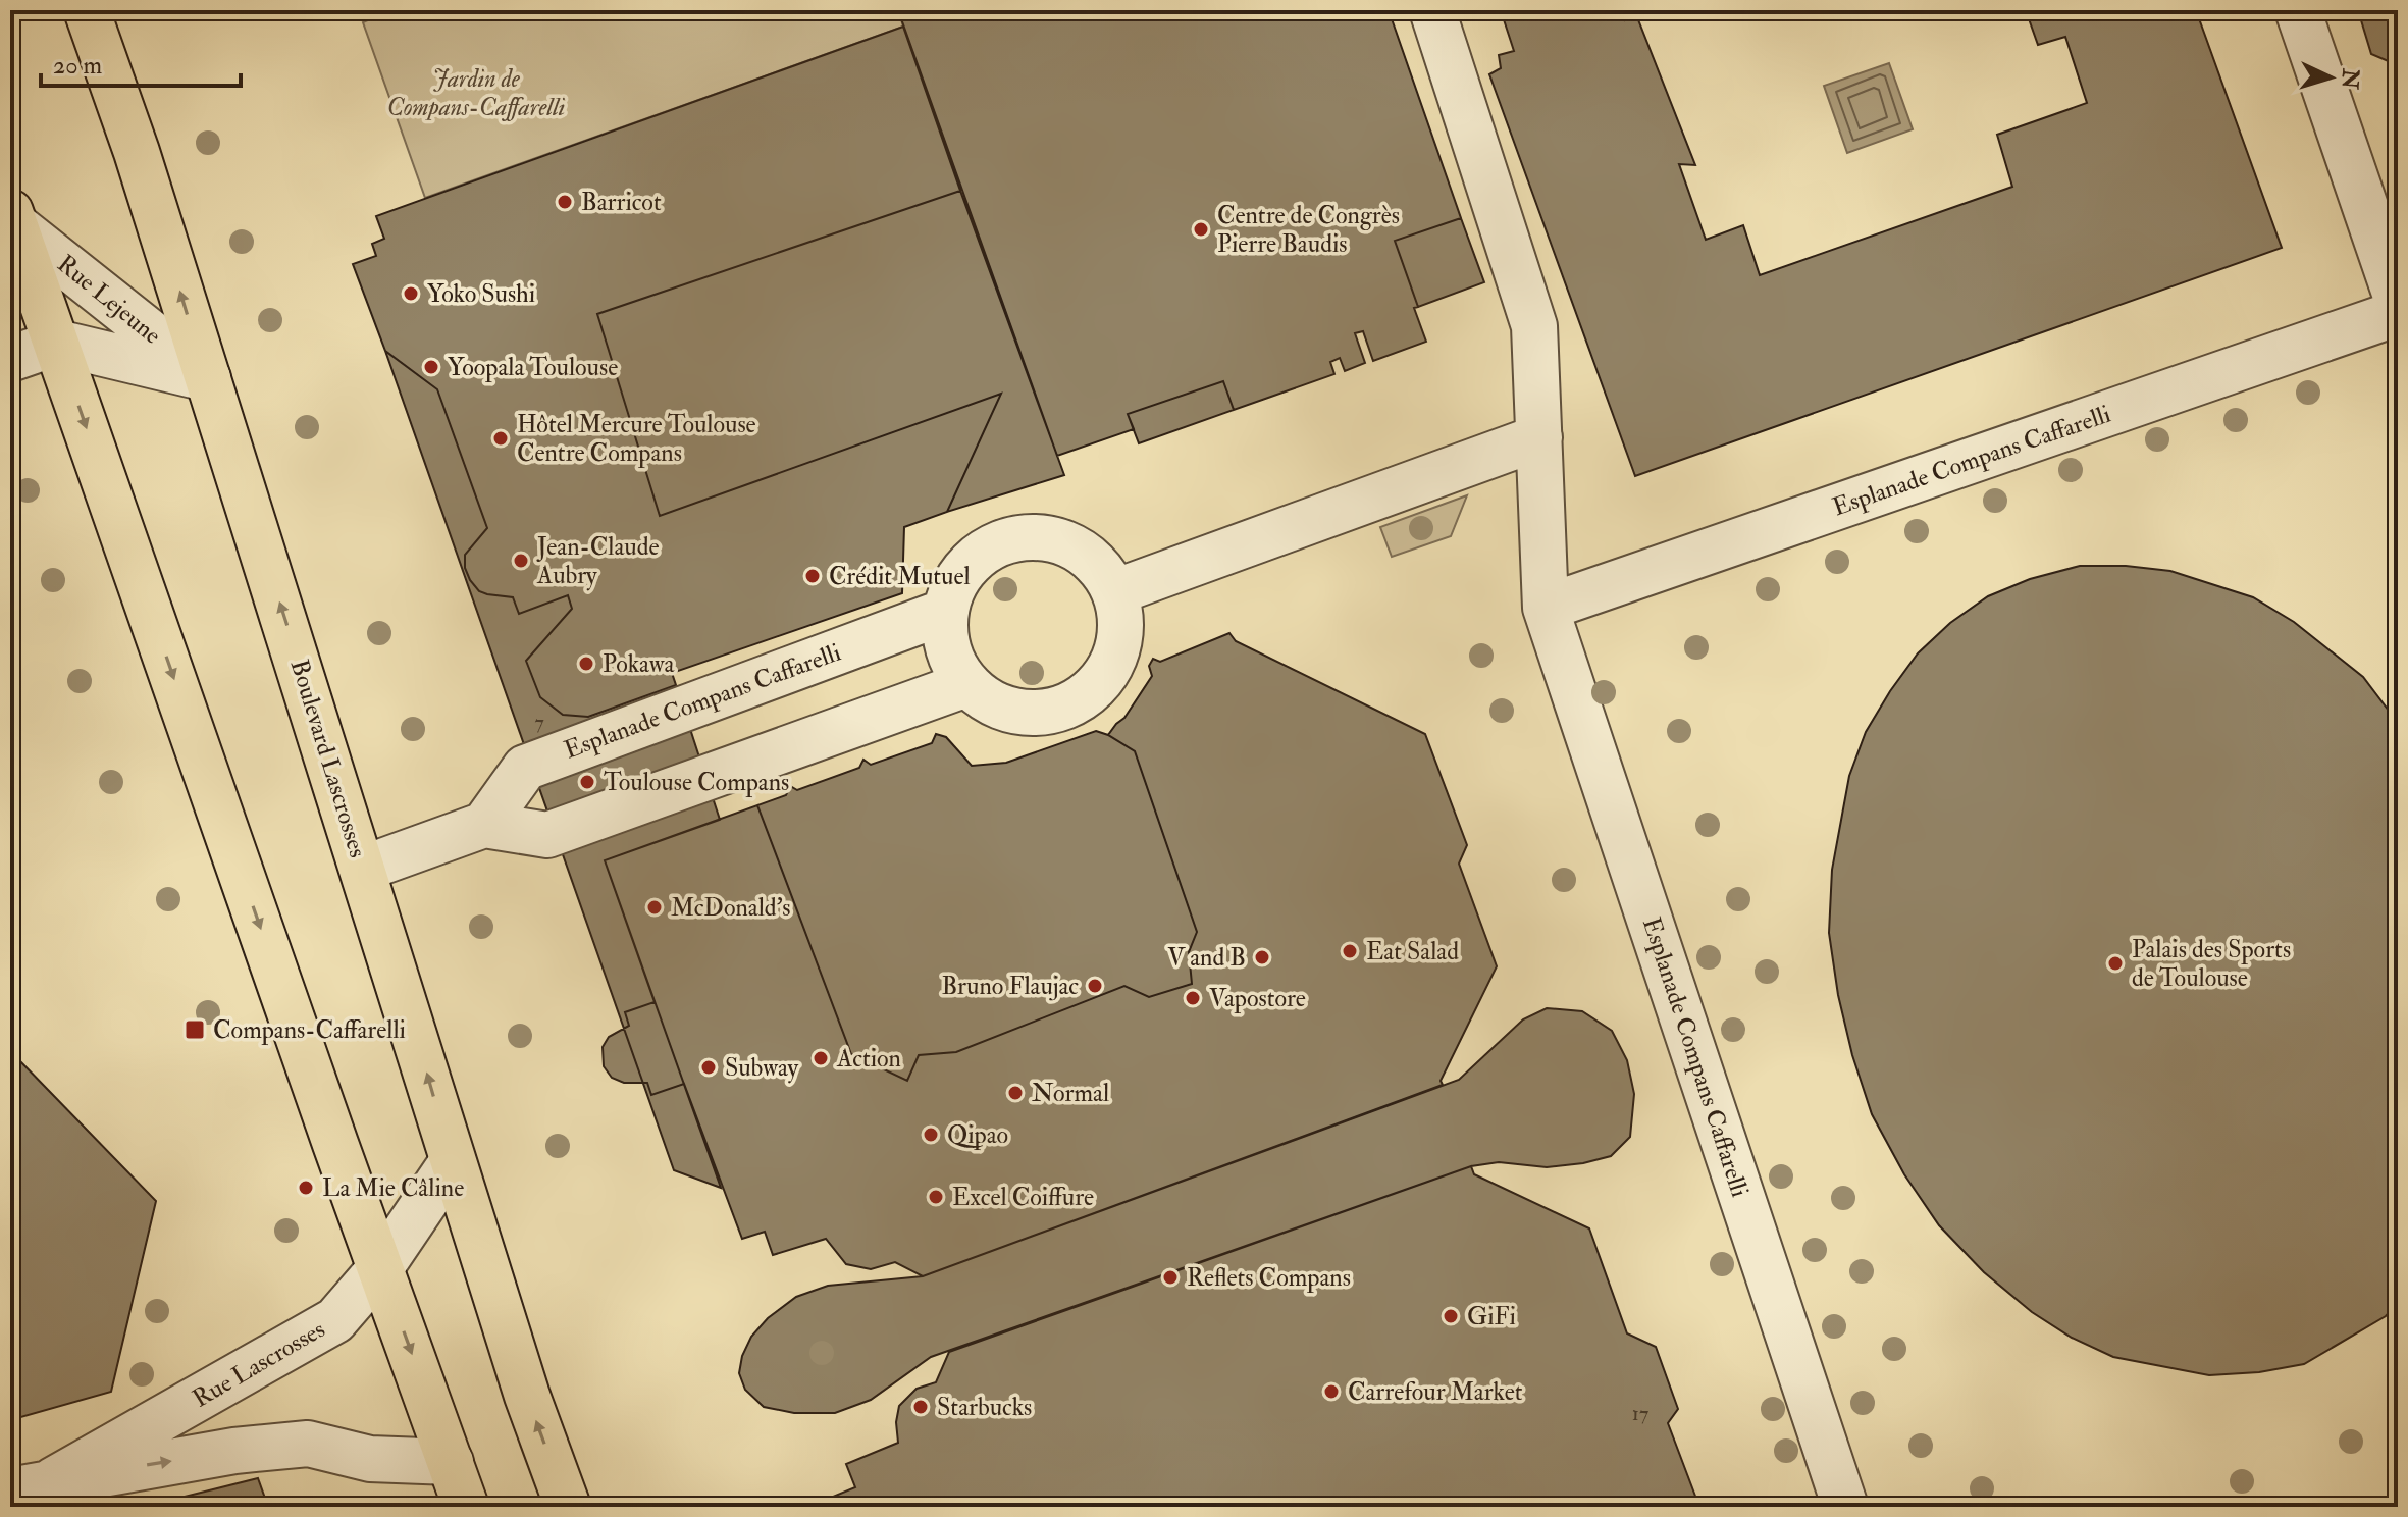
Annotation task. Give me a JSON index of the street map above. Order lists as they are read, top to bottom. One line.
{"streets":{"main road":["Boulevard Lascrosses"],"street":["Rue Lejeune","Esplanade Compans Caffarelli","Rue Lascrosses"]},"crossings":[["Rue Lejeune","Boulevard Lascrosses"],["Boulevard Lascrosses","Rue Lascrosses"]],"one_way":["Rue Lascrosses"],"parks":["Jardin de Compans-Caffarelli"],"places":{"other":["Barricot","Centre de Congrès Pierre Baudis","Yoko Sushi","Yoopala Toulouse","Hôtel Mercure Toulouse Centre Compans","Jean-Claude Aubry","Crédit Mutuel","Pokawa","Toulouse Compans","McDonald's","Eat Salad","V and B","Palais des Sports de Toulouse","Bruno Flaujac","Vapostore","Action","Subway","Normal","Qipao","La Mie Câline","Excel Coiffure","Reflets Compans","GiFi","Carrefour Market","Starbucks"],"transit":["Compans-Caffarelli"]},"house_numbers":["7","17"],"scale_bar":"20 m","north":"right"}
